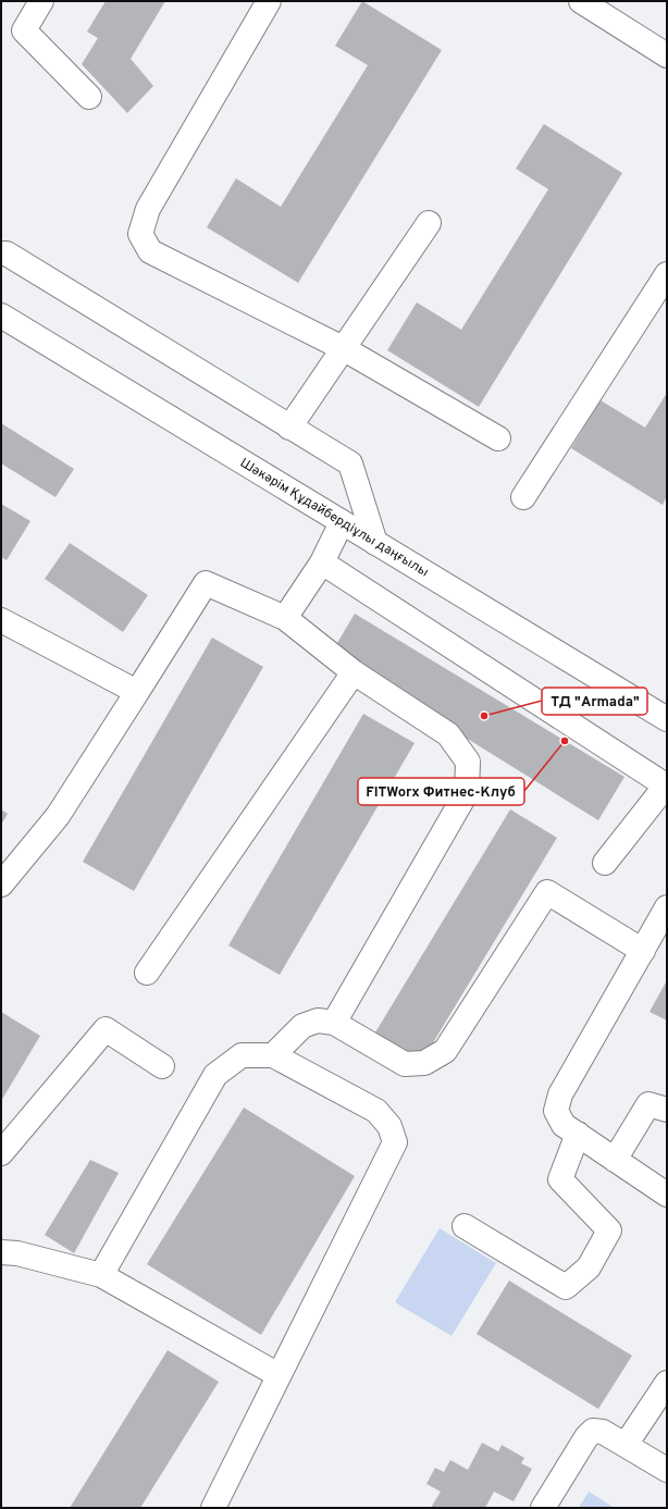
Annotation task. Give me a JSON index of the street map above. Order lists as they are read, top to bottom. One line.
{"streets":{"main road":["Шәкәрім Құдайбердіұлы даңғылы"]},"places":["ТД \"Armada\"","FITWorx Фитнес-Клуб"]}
